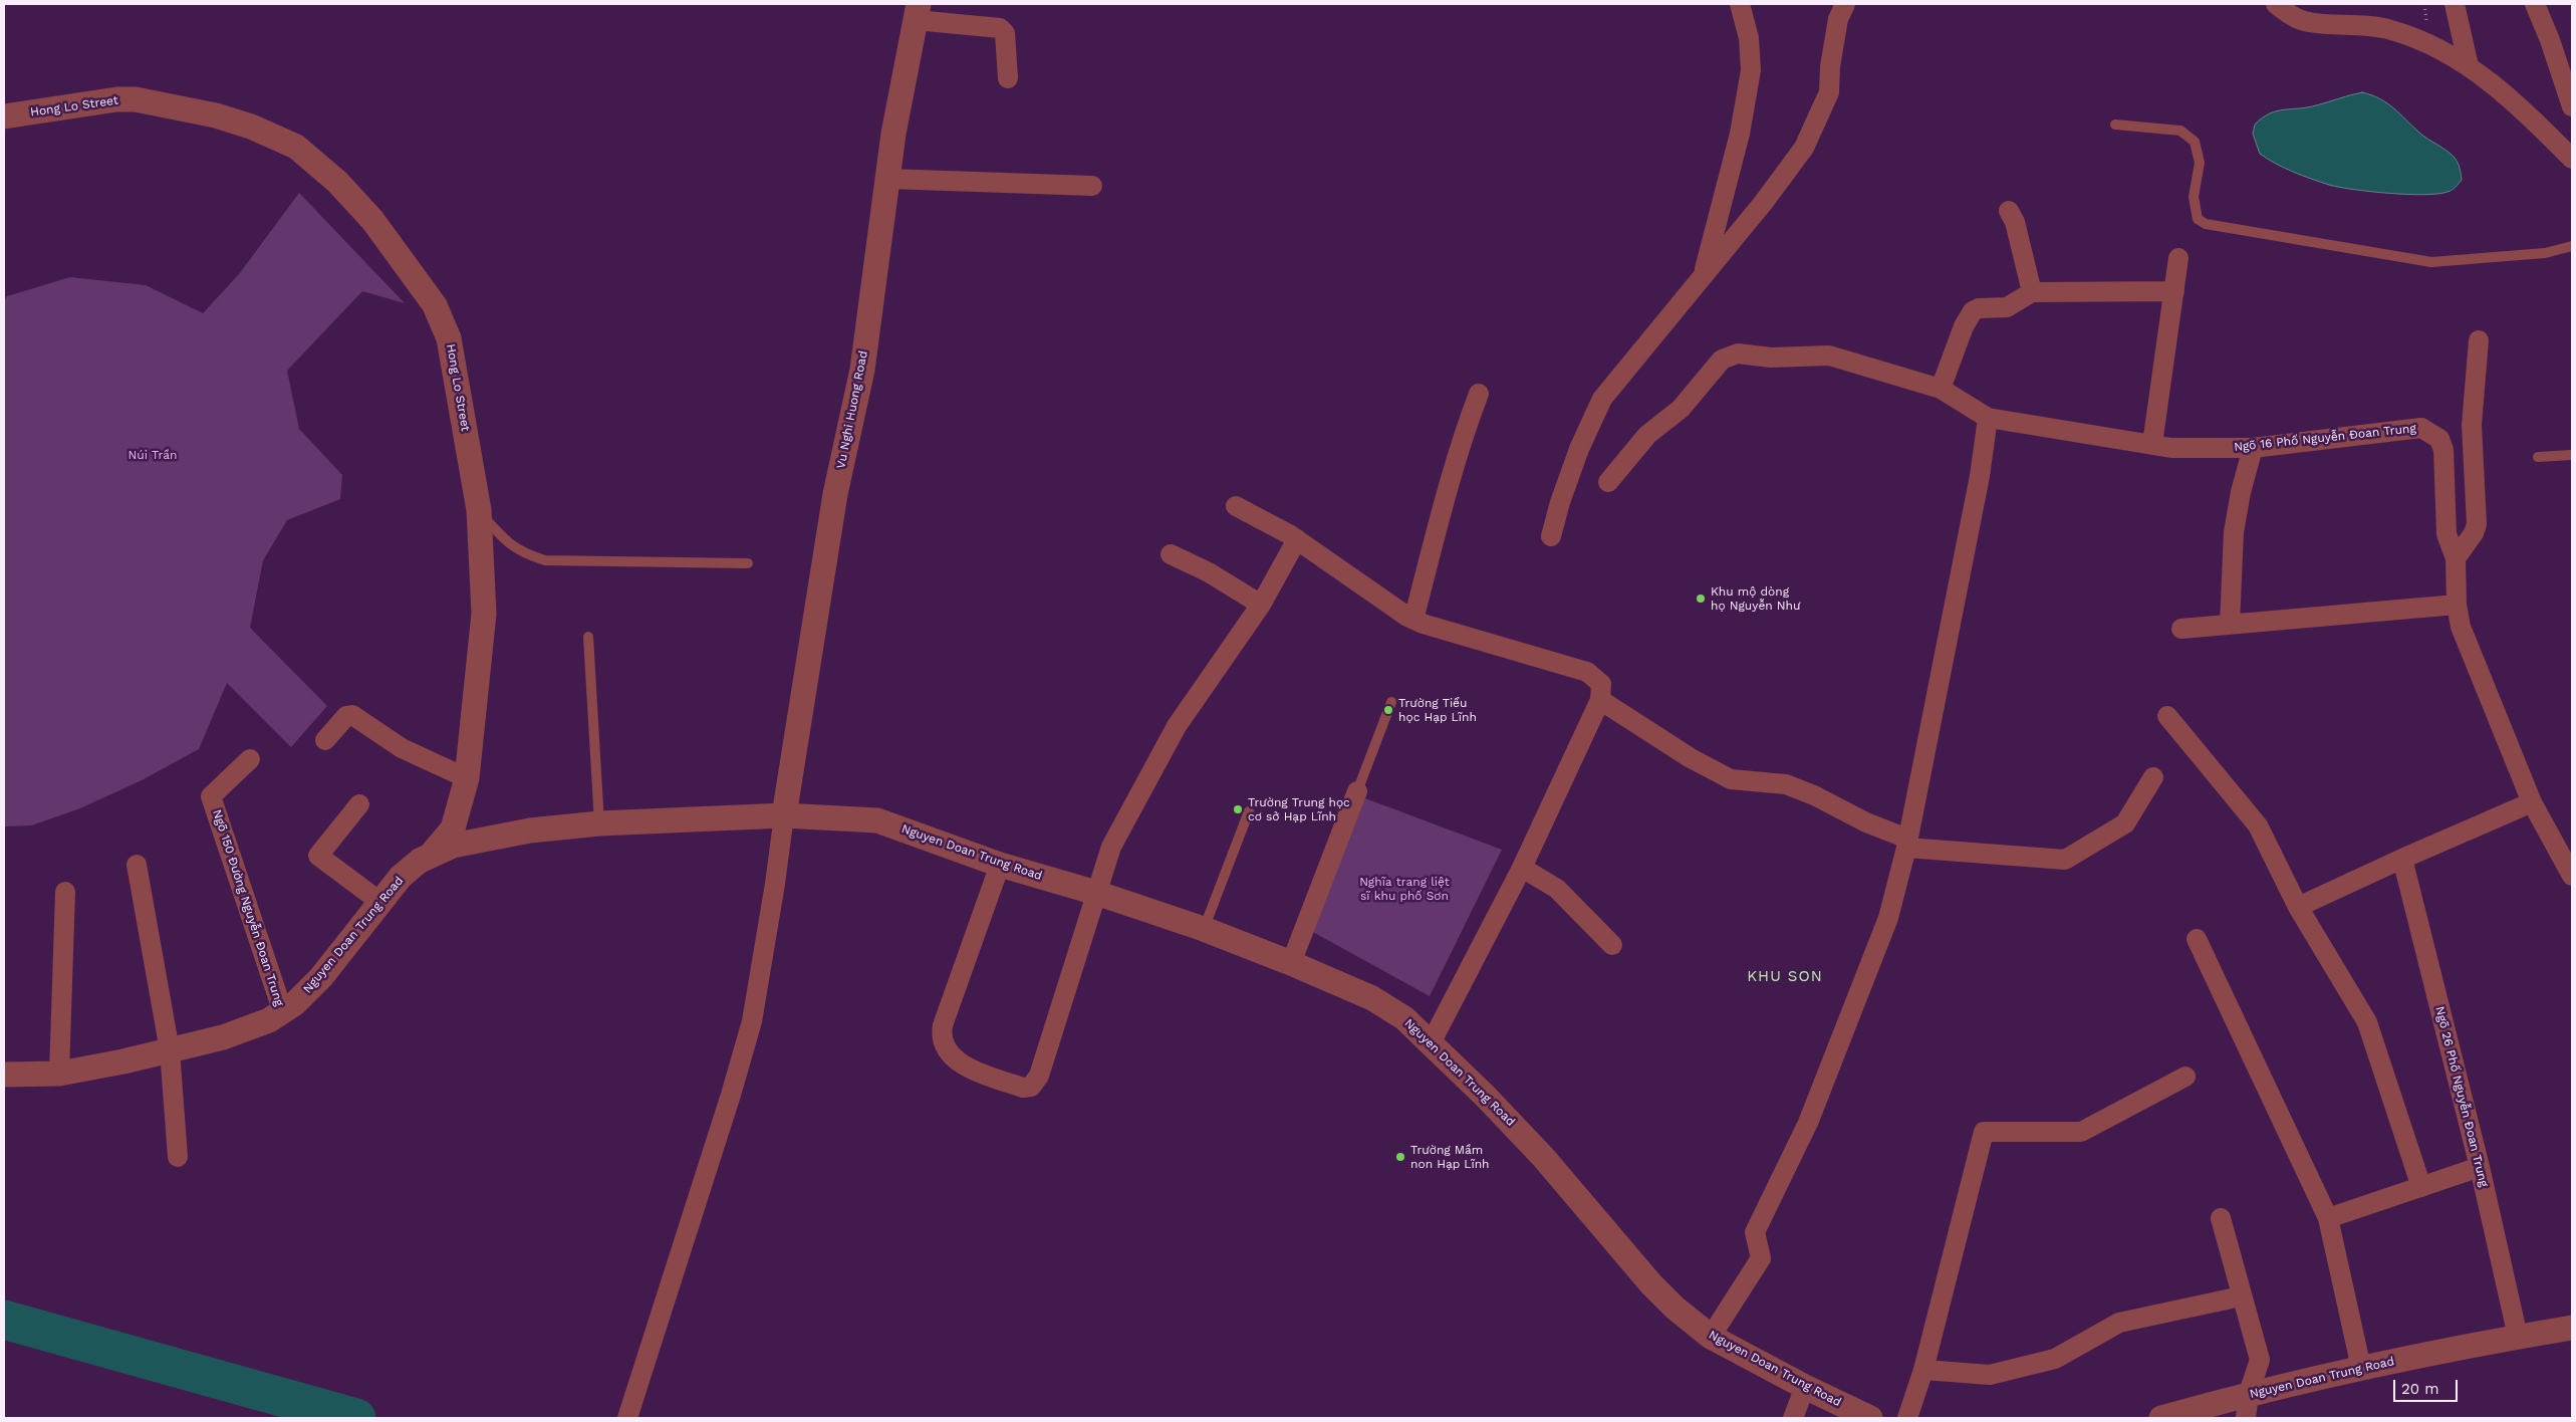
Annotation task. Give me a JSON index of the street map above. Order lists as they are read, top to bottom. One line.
{"streets":{"street":["Hong Lo Street","Vu Nghi Huong Road","Ngõ 16 Phố Nguyễn Đoan Trung","Nguyen Doan Trung Road","Ngõ 150 Đường Nguyễn Đoan Trung","Ngõ 26 Phố Nguyễn Đoan Trung"]},"crossings":[["Hong Lo Street","Nguyen Doan Trung Road"],["Vu Nghi Huong Road","Nguyen Doan Trung Road"],["Nguyen Doan Trung Road","Ngõ 150 Đường Nguyễn Đoan Trung"],["Nguyen Doan Trung Road","Ngõ 26 Phố Nguyễn Đoan Trung"]],"districts":["KHU SON"],"parks":["Núi Trần","Nghĩa trang liệt sĩ khu phố Sơn"],"places":["Khu mộ dòng họ Nguyễn Như","Trường Tiểu học Hạp Lĩnh","Trường Trung học cơ sở Hạp Lĩnh","Trường Mầm non Hạp Lĩnh"],"scale_bar":"20 m"}
